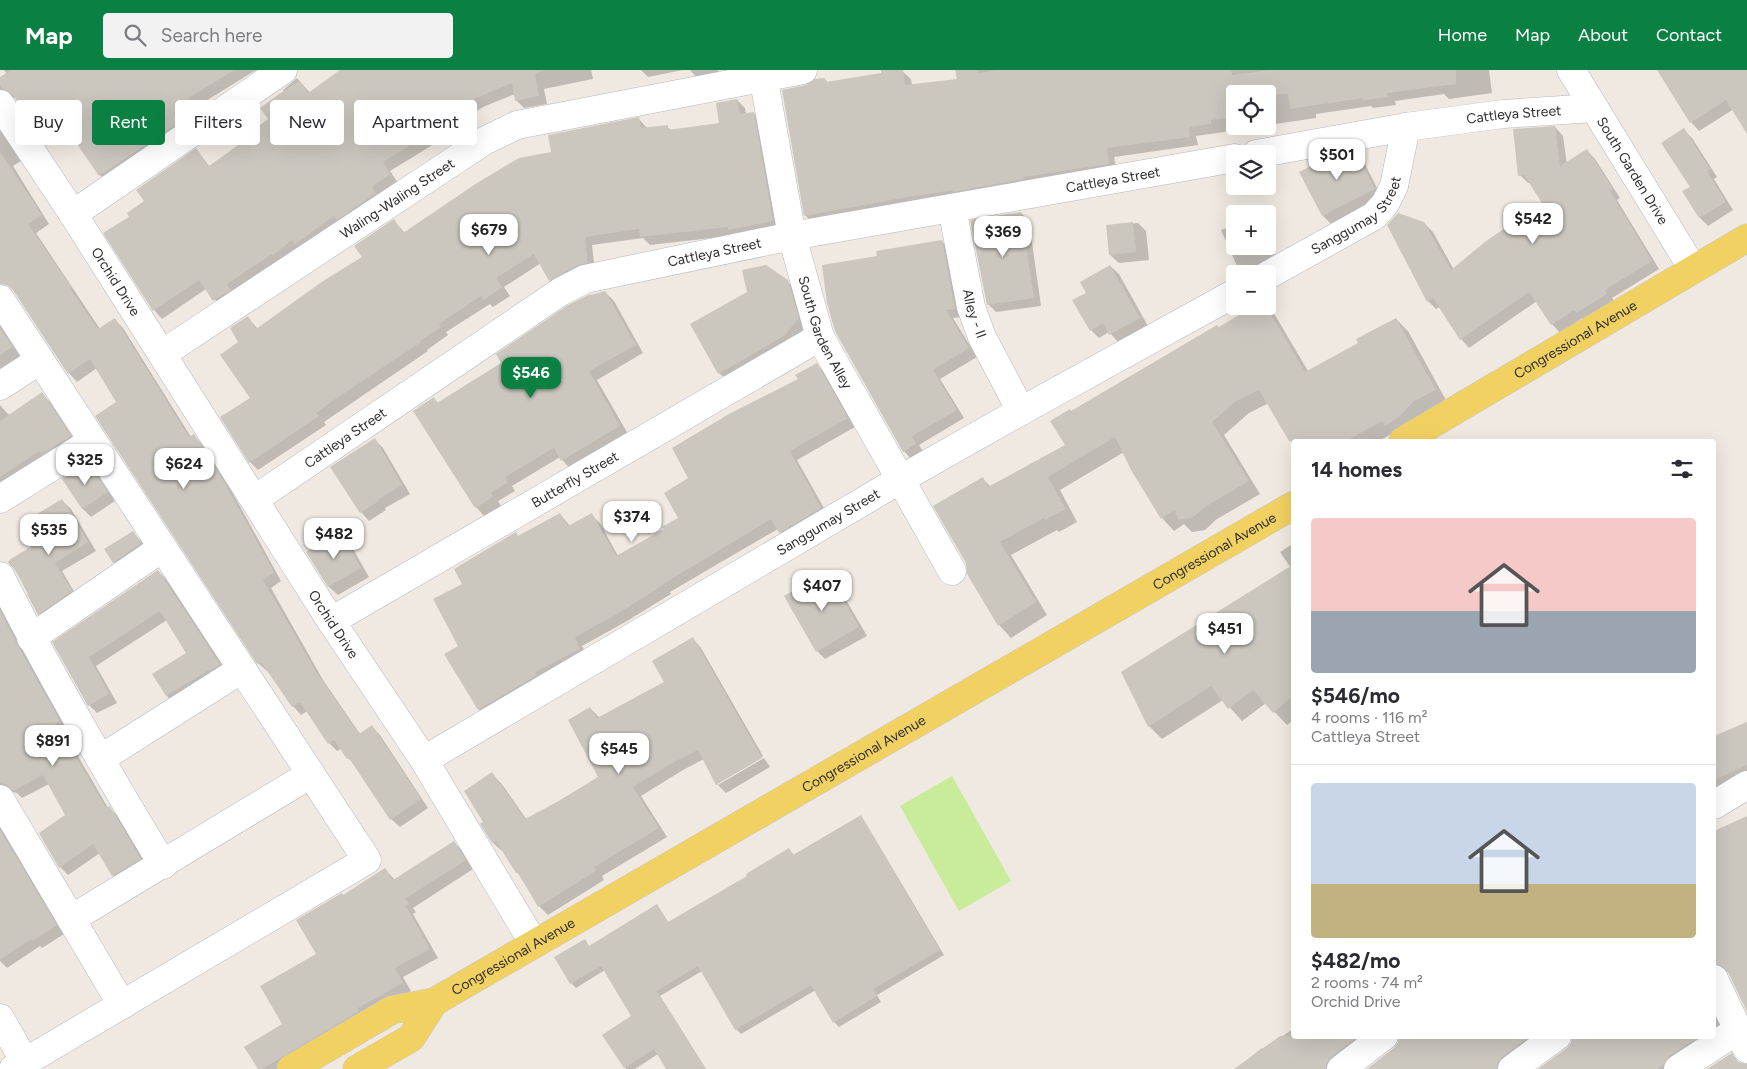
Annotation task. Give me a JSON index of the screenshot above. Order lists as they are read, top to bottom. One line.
{"streets":{"main road":["Congressional Avenue"],"street":["Cattleya Street","South Garden Drive","Waling-Waling Street","Sanggumay Street","Orchid Drive","Alley - II","South Garden Alley","Butterfly Street"]},"crossings":[["Cattleya Street","South Garden Drive"],["Cattleya Street","Sanggumay Street"],["Cattleya Street","Orchid Drive"],["Cattleya Street","Alley - II"],["Cattleya Street","South Garden Alley"],["South Garden Drive","Congressional Avenue"],["Waling-Waling Street","Orchid Drive"],["Waling-Waling Street","South Garden Alley"],["Sanggumay Street","Orchid Drive"],["Sanggumay Street","Alley - II"],["Sanggumay Street","South Garden Alley"],["Orchid Drive","Congressional Avenue"],["Orchid Drive","Butterfly Street"],["South Garden Alley","Butterfly Street"]],"page":{"header":"Map","search":"Search here","nav":["Home","Map","About","Contact"],"map_buttons":["+","−"],"chip":["Buy","Rent","Filters","New","Apartment"],"price":["$501","$542","$679","$369","$546","$325","$624","$374","$535","$482","$407","$451","$891","$545"],"heading":"14 homes","list":[{"name":"$546/mo","note":"4 rooms · 116 m² · Cattleya Street"},{"name":"$482/mo","note":"2 rooms · 74 m² · Orchid Drive"}]}}
